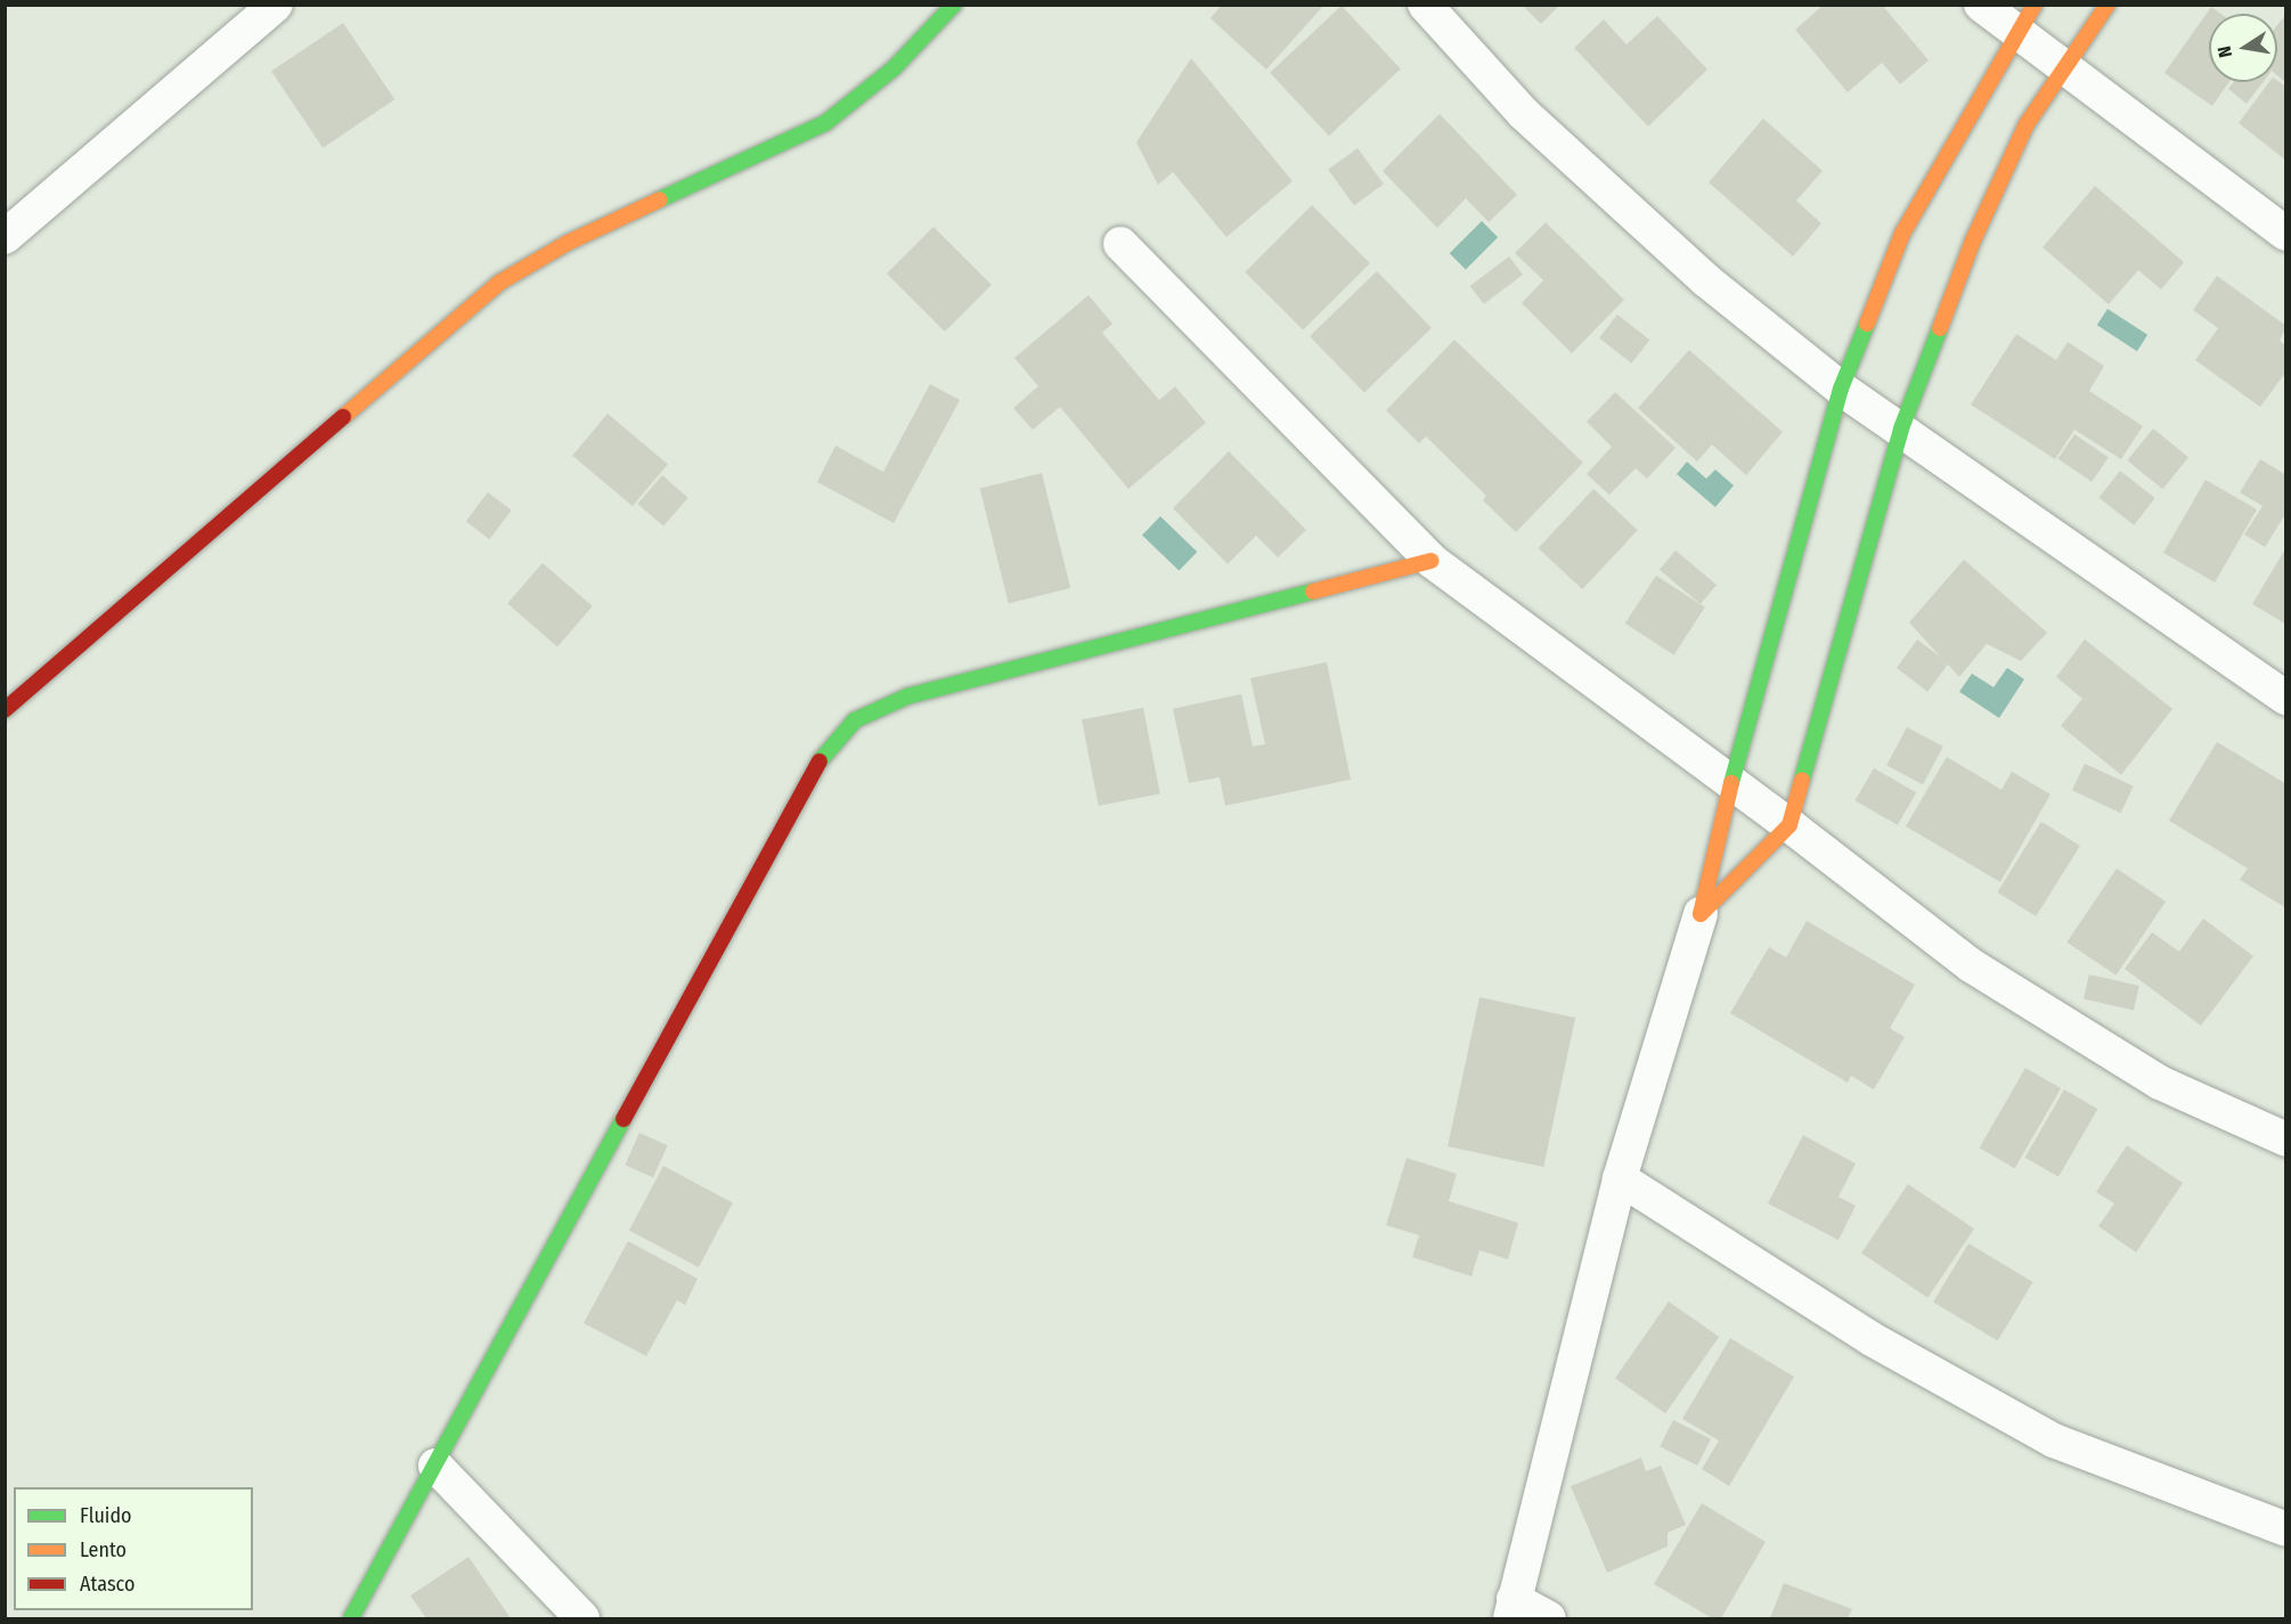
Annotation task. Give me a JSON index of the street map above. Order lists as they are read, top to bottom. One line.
{"legend":["Fluido","Lento","Atasco"],"north":"left"}
